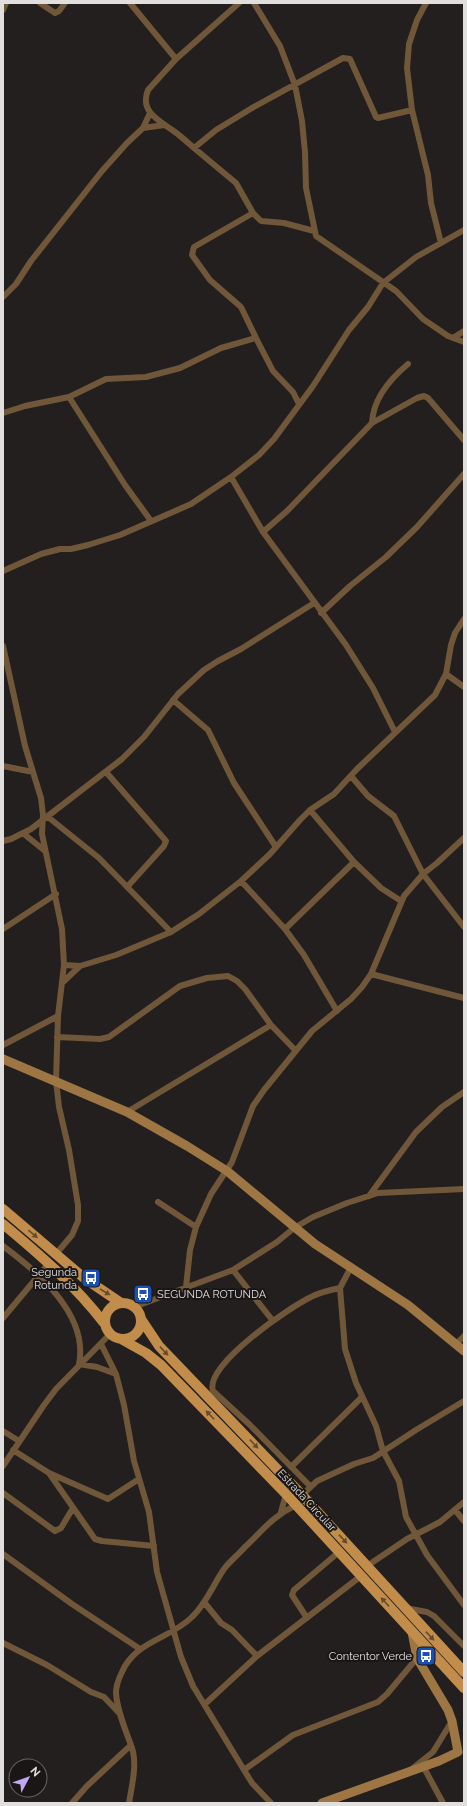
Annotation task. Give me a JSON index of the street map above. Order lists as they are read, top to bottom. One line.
{"streets":{"main road":["Estrada Circular"]},"places":{"bus stop":["Segunda Rotunda","SEGUNDA ROTUNDA","Contentor Verde"]},"north":"top right"}
